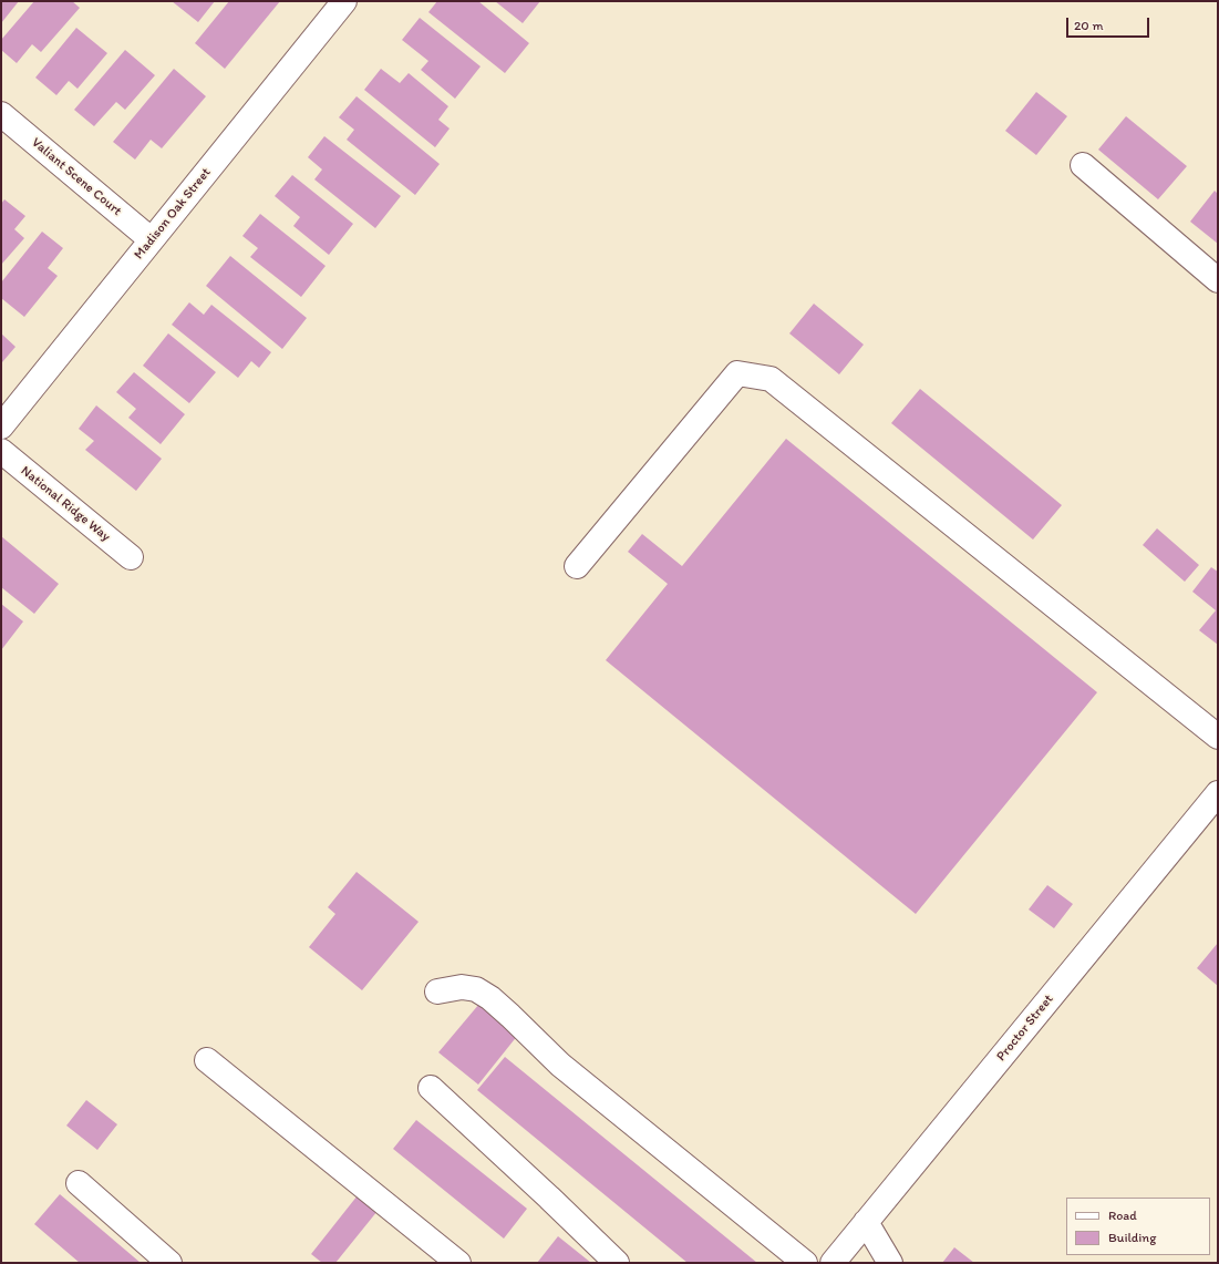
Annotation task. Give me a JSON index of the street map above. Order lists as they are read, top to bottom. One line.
{"streets":{"street":["Valiant Scene Court","Madison Oak Street","National Ridge Way","Proctor Street"]},"crossings":[["Valiant Scene Court","Madison Oak Street"]],"legend":["Road","Building"],"scale_bar":"20 m"}
